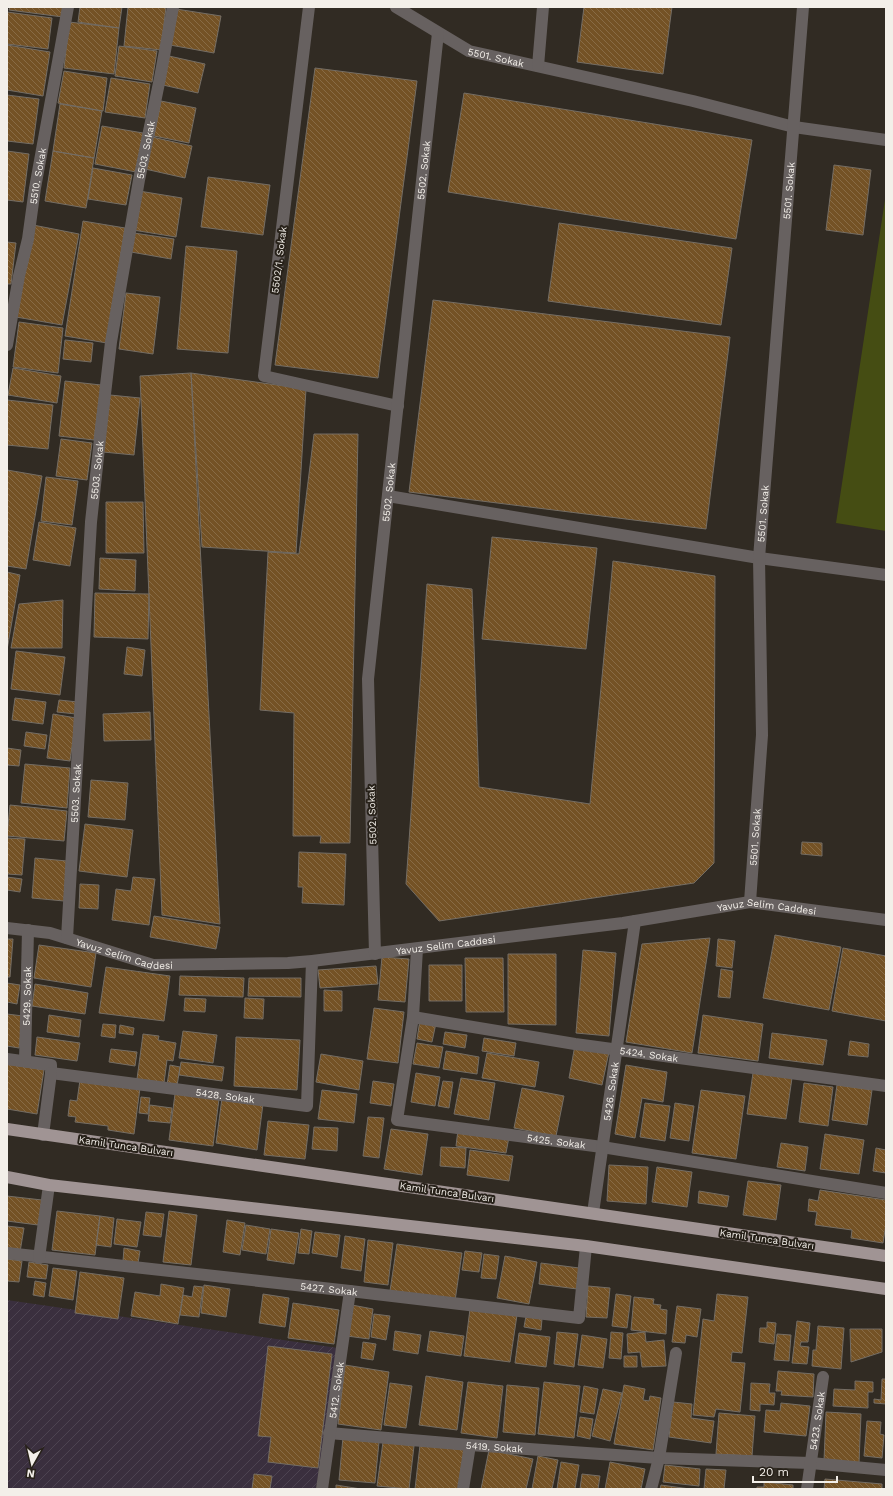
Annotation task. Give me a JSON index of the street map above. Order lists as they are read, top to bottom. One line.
{"streets":{"main road":["Kamil Tunca Bulvarı"],"street":["5501. Sokak","5503. Sokak","5502. Sokak","5510. Sokak","5502/1. Sokak","Yavuz Selim Caddesi","5429. Sokak","5424. Sokak","5426. Sokak","5428. Sokak","5425. Sokak","5427. Sokak","5412. Sokak","5423. Sokak","5419. Sokak"]},"crossings":[["5501. Sokak","5502. Sokak"],["5501. Sokak","Yavuz Selim Caddesi"],["5503. Sokak","Yavuz Selim Caddesi"],["5502. Sokak","5502/1. Sokak"],["5502. Sokak","Yavuz Selim Caddesi"],["Yavuz Selim Caddesi","5429. Sokak"],["Yavuz Selim Caddesi","5426. Sokak"],["Yavuz Selim Caddesi","5428. Sokak"],["Yavuz Selim Caddesi","5425. Sokak"],["5424. Sokak","5426. Sokak"],["5424. Sokak","5425. Sokak"],["5426. Sokak","5425. Sokak"],["5426. Sokak","Kamil Tunca Bulvarı"],["5427. Sokak","5412. Sokak"],["5412. Sokak","5419. Sokak"],["5423. Sokak","5419. Sokak"]],"scale_bar":"20 m","north":"bottom"}
